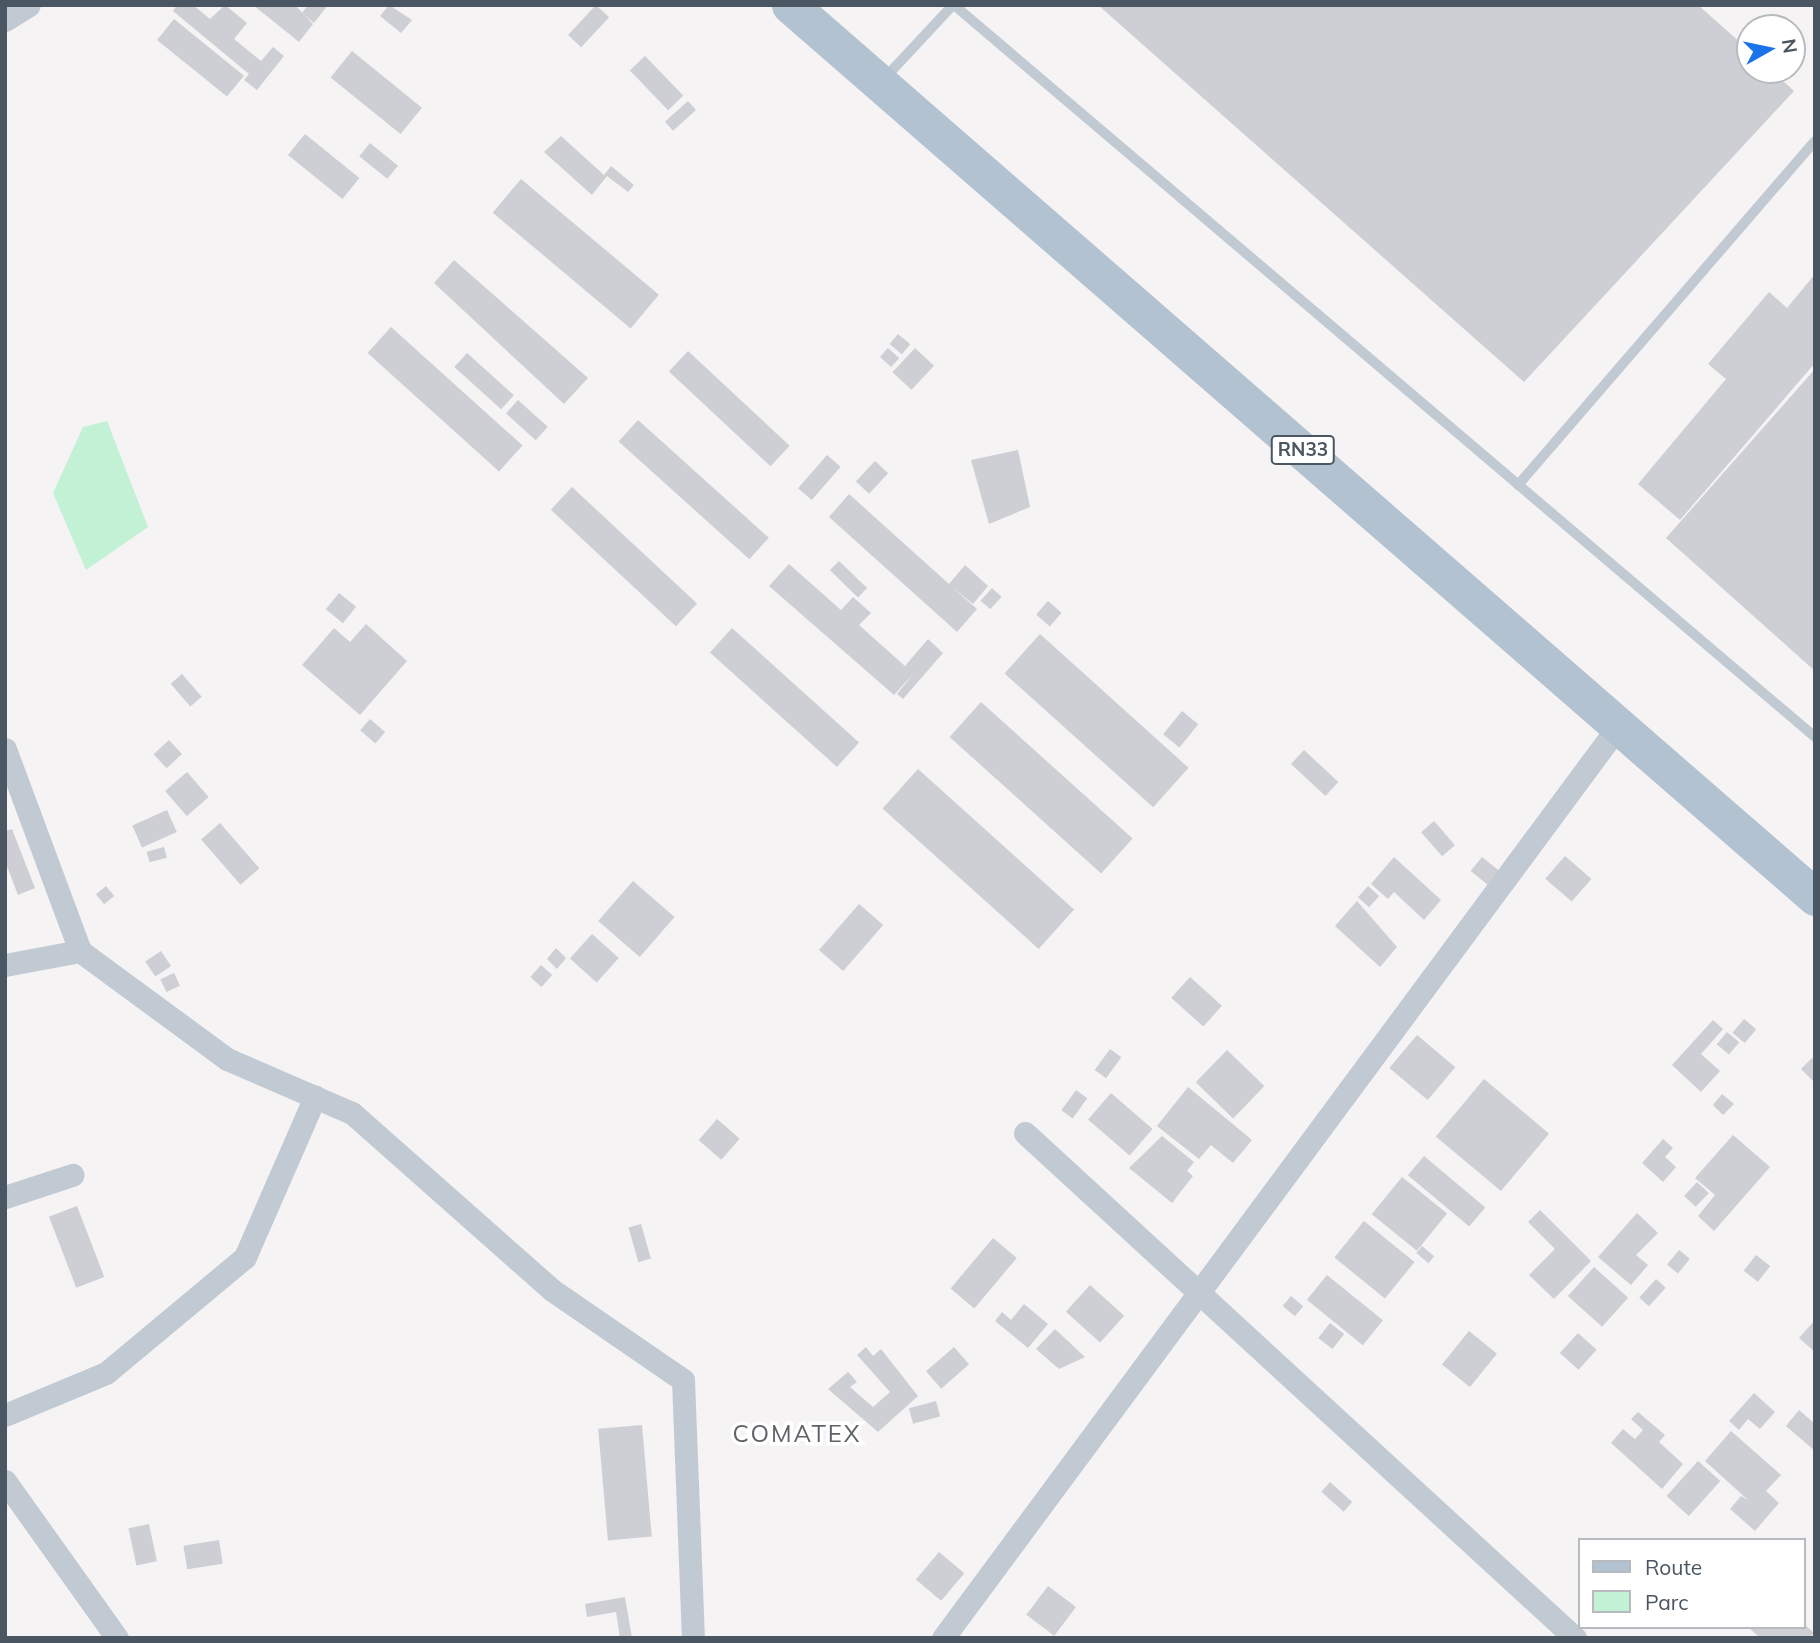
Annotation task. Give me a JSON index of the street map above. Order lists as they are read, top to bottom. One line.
{"streets":{"main road":["RN33"]},"districts":["COMATEX"],"legend":["Route","Parc"],"north":"right"}
